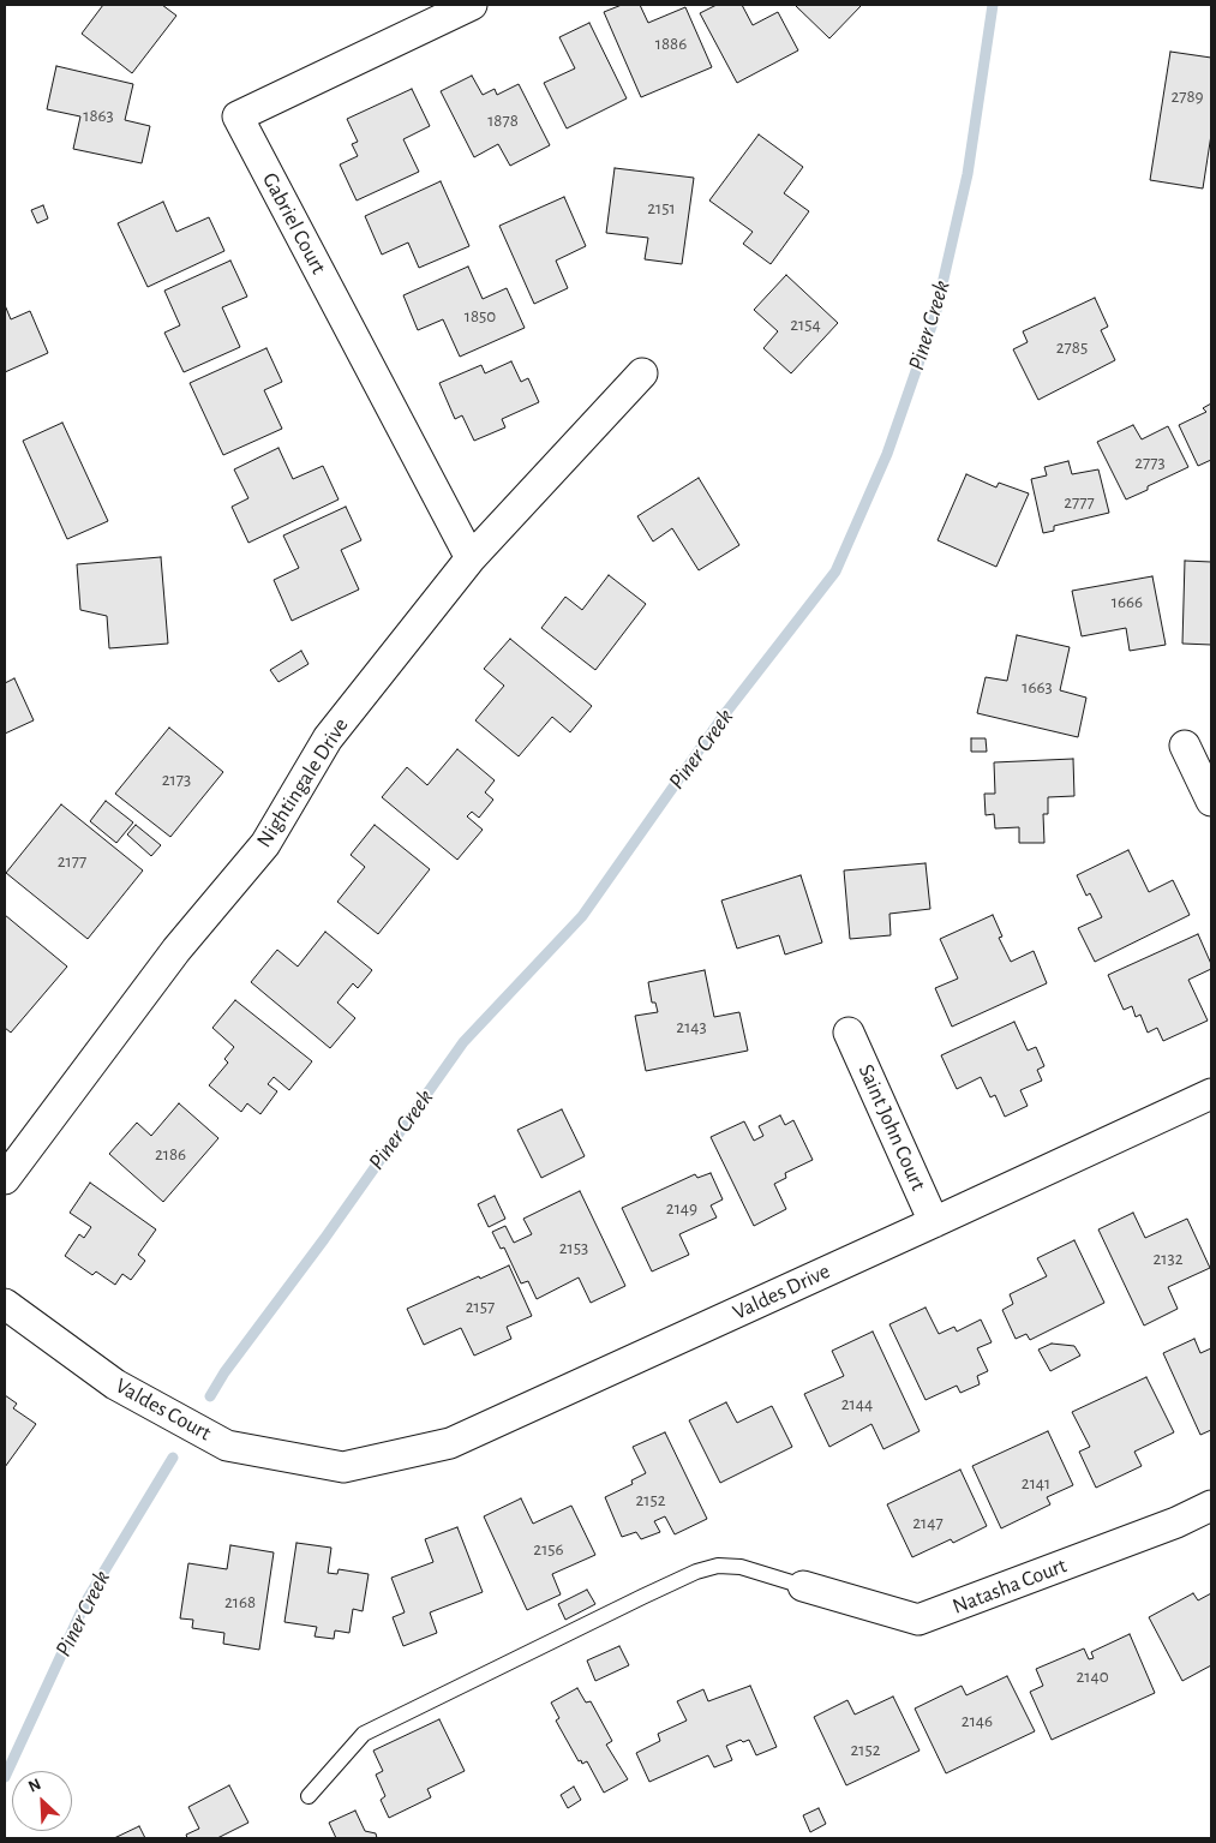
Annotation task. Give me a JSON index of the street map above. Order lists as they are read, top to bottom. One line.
{"streets":{"street":["Gabriel Court","Nightingale Drive","Saint John Court","Valdes Drive","Valdes Court","Natasha Court"]},"crossings":[["Gabriel Court","Nightingale Drive"],["Saint John Court","Valdes Drive"],["Valdes Drive","Valdes Court"]],"water":["Piner Creek"],"house_numbers":["1886","2789","1863","1878","2151","1850","2154","2785","2773","2777","1666","1663","2173","2177","2143","2186","2149","2153","2132","2157","2144","2141","2152","2147","2156","2168","2140","2146","2152"],"north":"top left"}
